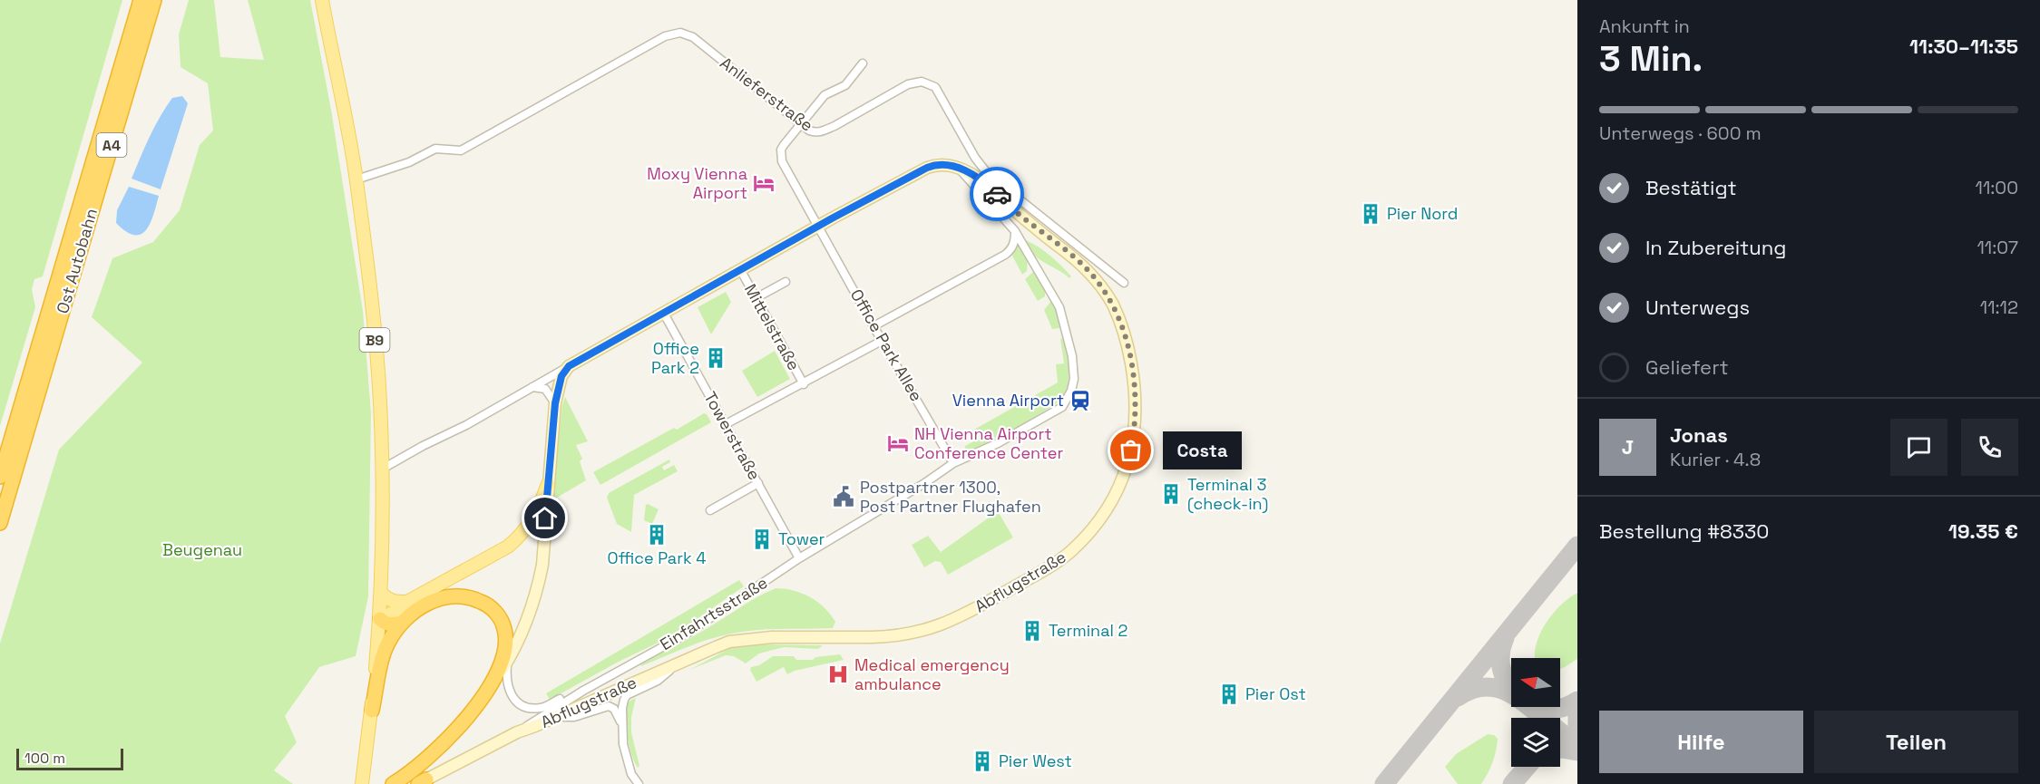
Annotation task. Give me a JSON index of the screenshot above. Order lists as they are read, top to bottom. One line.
{"streets":{"highway":["A4","Ost Autobahn"],"main road":["B9"],"street":["Anlieferstraße","Mittelstraße","Office Park Allee","Towerstraße","Abflugstraße","Einfahrtsstraße"]},"crossings":[["Anlieferstraße","B9"],["Anlieferstraße","Office Park Allee"],["Office Park Allee","Einfahrtsstraße"],["Towerstraße","Einfahrtsstraße"],["Abflugstraße","Einfahrtsstraße"]],"parks":["Beugenau"],"places":{"hotel":["Moxy Vienna Airport","NH Vienna Airport Conference Center"],"building":["Pier Nord","Office Park 2","Terminal 3 (check-in)","Office Park 4","Tower","Terminal 2","Pier Ost","Pier West"],"station":["Vienna Airport"],"other":["Costa"],"public building":["Postpartner 1300, Post Partner Flughafen"],"hospital":["Medical emergency ambulance"]},"scale_bar":"100 m","north":"left","page":{"heading":["3 Min.","Ankunft in","11:30–11:35"],"panel":["Jonas","Kurier · 4.8","Bestellung #8330","19.35 €"],"bar":"Unterwegs · 600 m","list":[["Bestätigt","11:00"],["In Zubereitung","11:07"],["Unterwegs","11:12"],"Geliefert"],"round":"J","bubble":"Costa","buttons":["Hilfe","Teilen"],"scale":"100 m"}}
